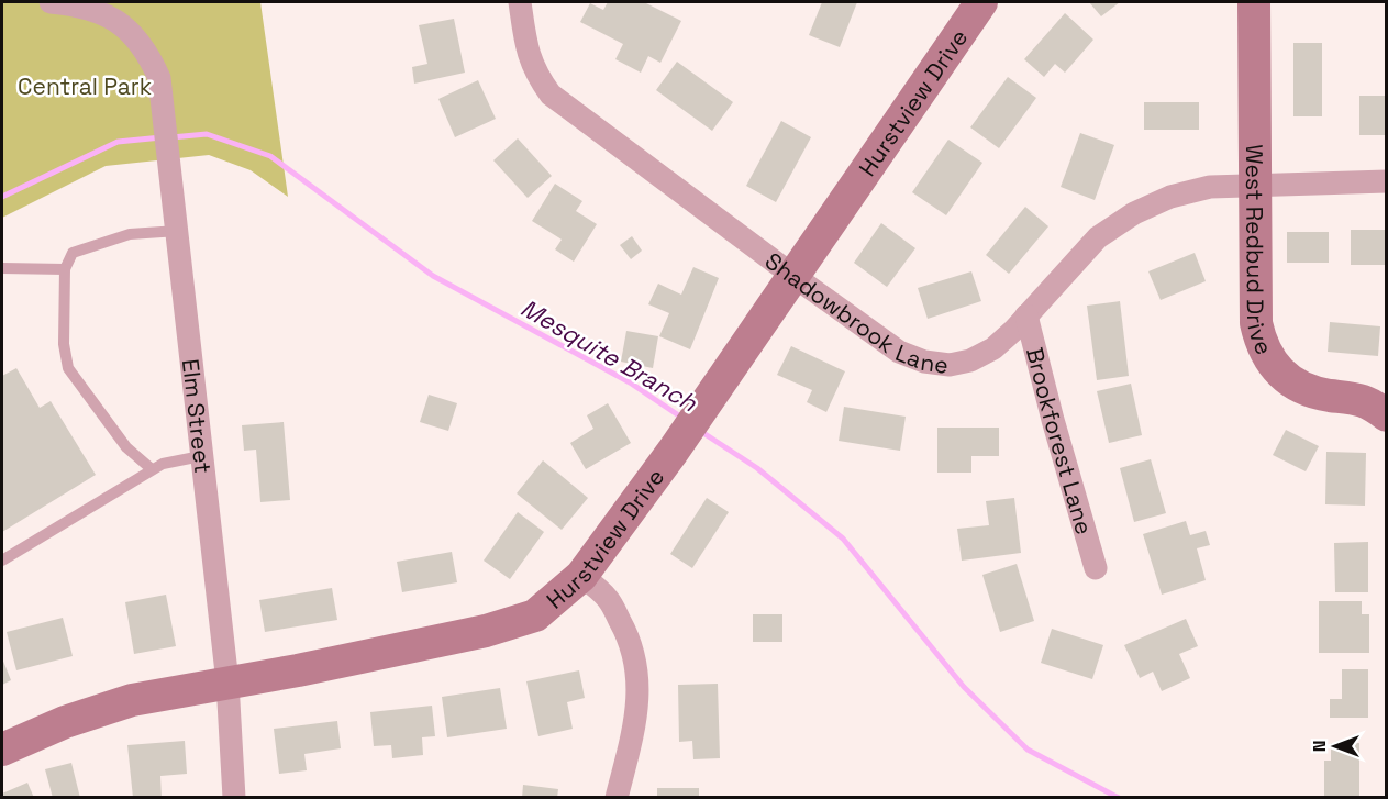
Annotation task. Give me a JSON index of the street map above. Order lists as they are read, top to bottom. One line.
{"streets":{"street":["Hurstview Drive","West Redbud Drive","Shadowbrook Lane","Elm Street","Brookforest Lane"]},"crossings":[["Hurstview Drive","Shadowbrook Lane"],["Hurstview Drive","Elm Street"],["West Redbud Drive","Shadowbrook Lane"],["Shadowbrook Lane","Brookforest Lane"]],"water":["Mesquite Branch"],"parks":["Central Park"],"north":"left"}
